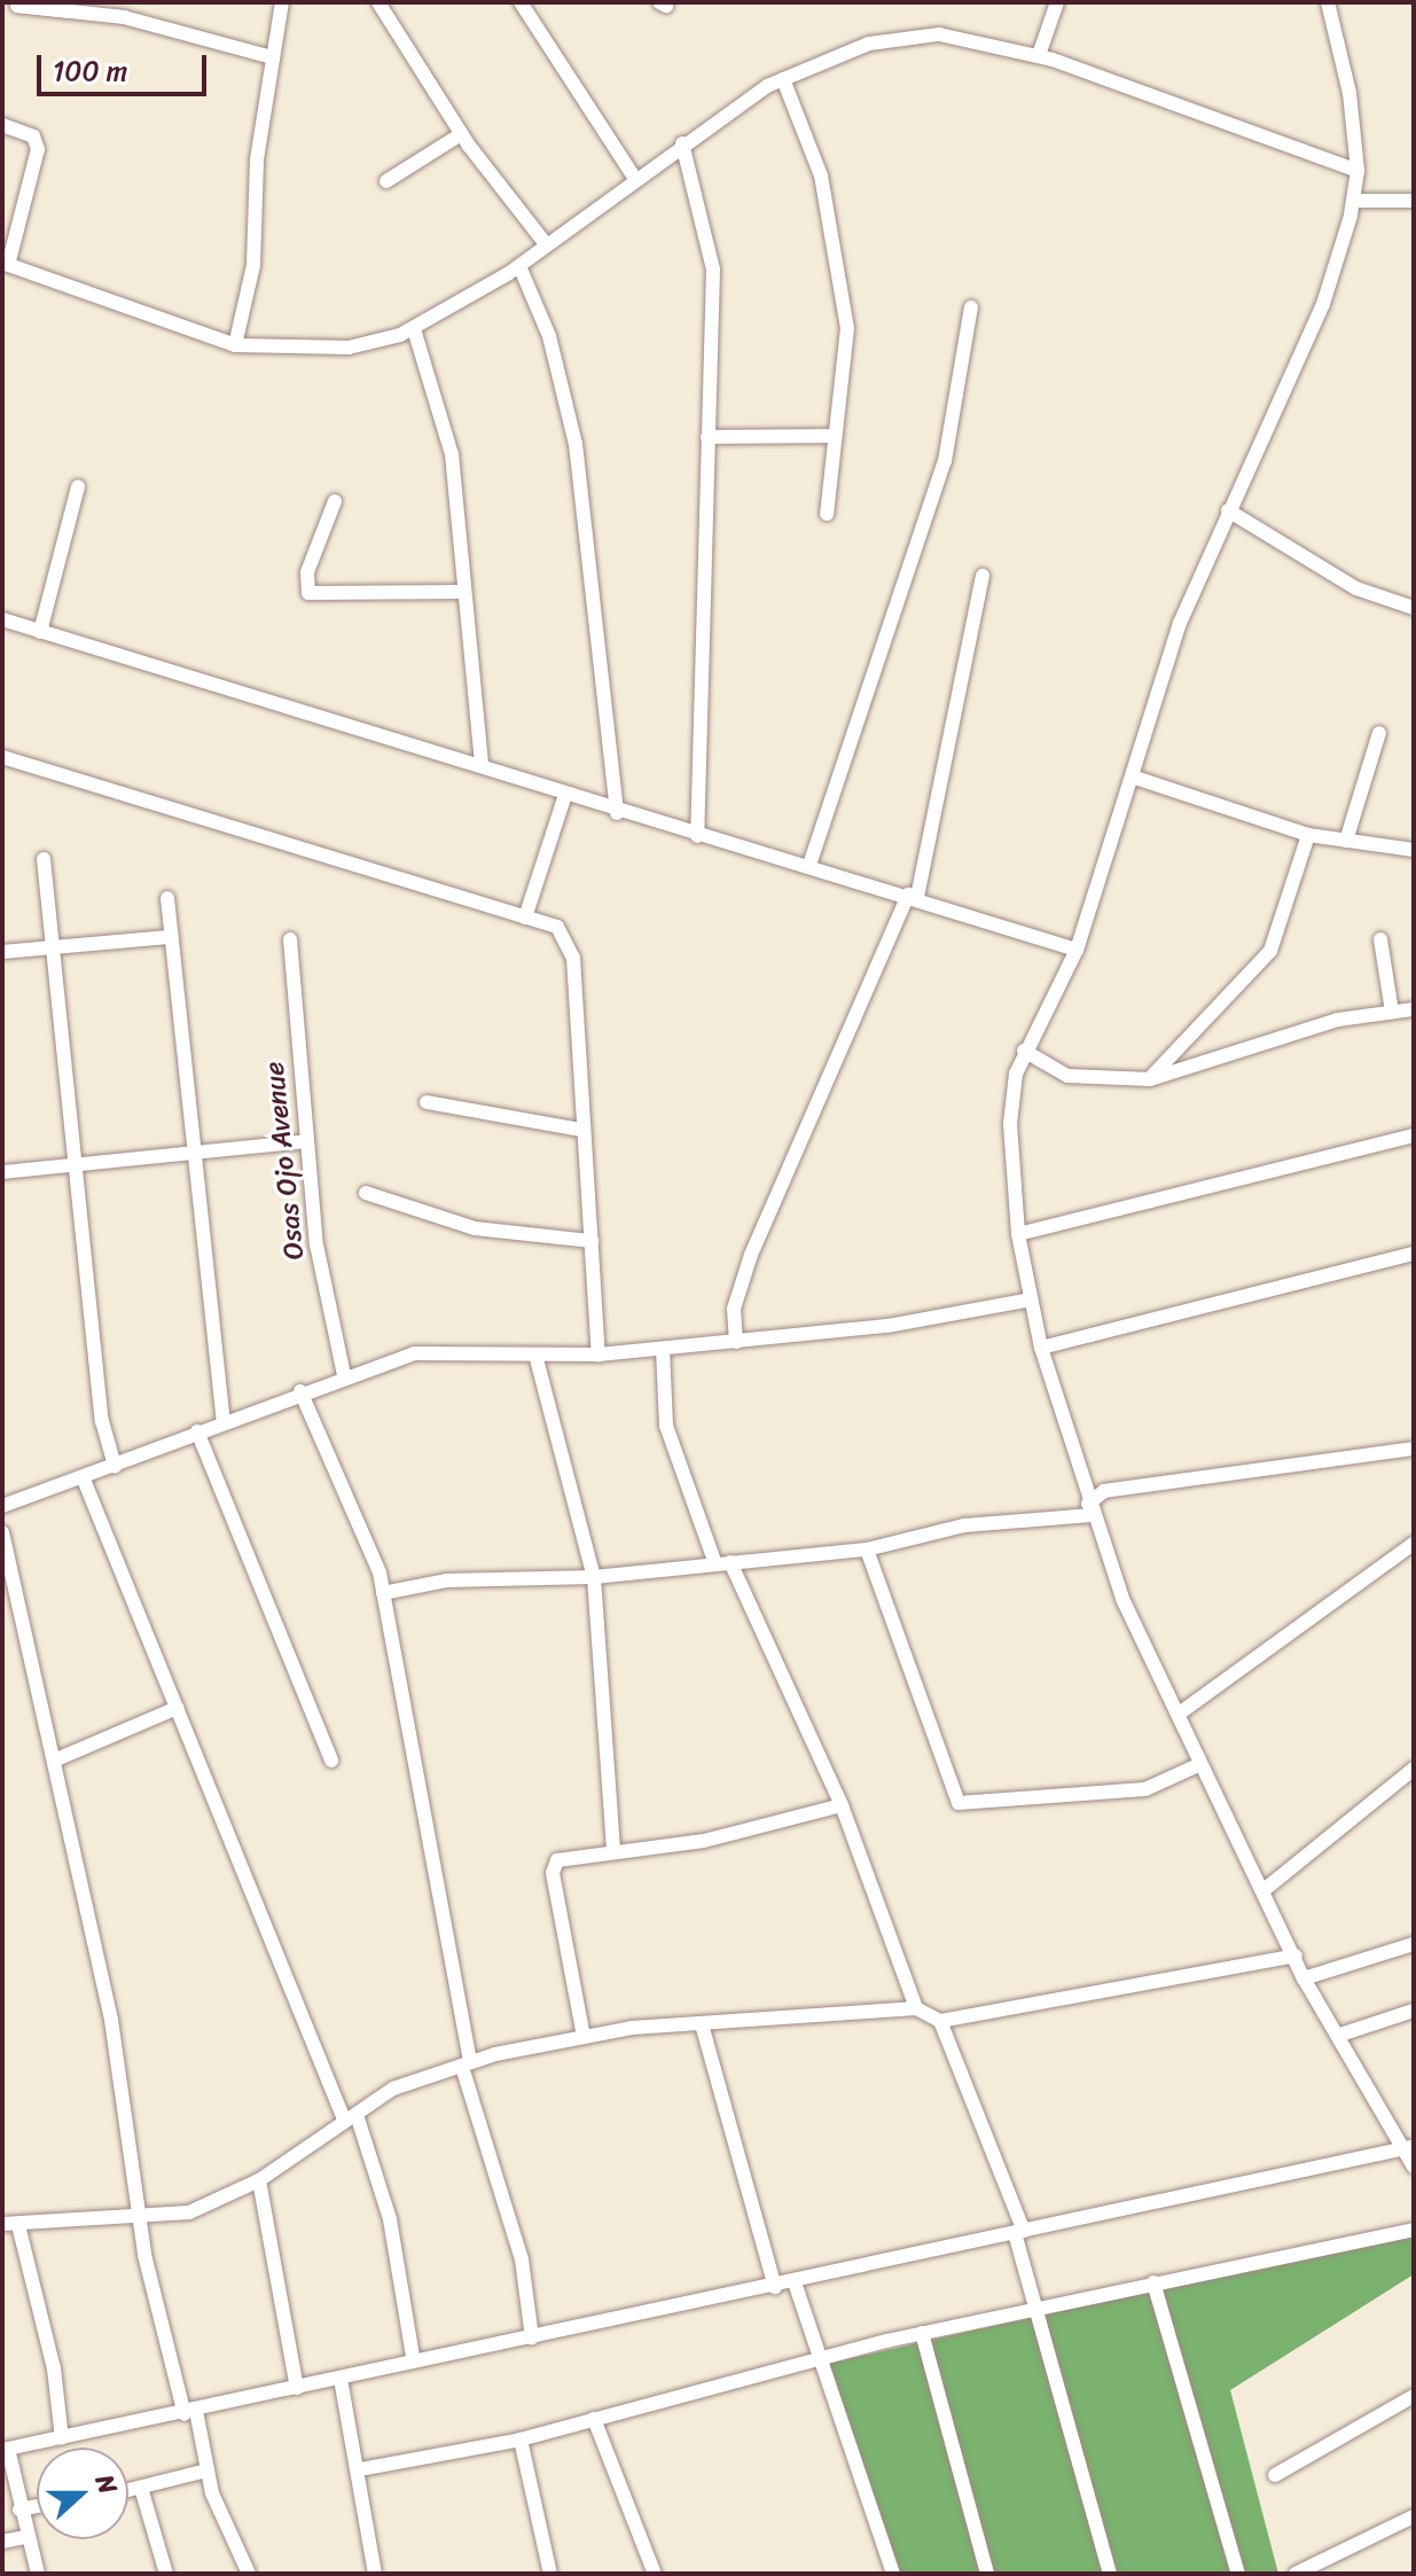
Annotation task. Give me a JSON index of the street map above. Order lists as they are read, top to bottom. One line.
{"streets":{"street":["Osas Ojo Avenue"]},"scale_bar":"100 m","north":"right"}
